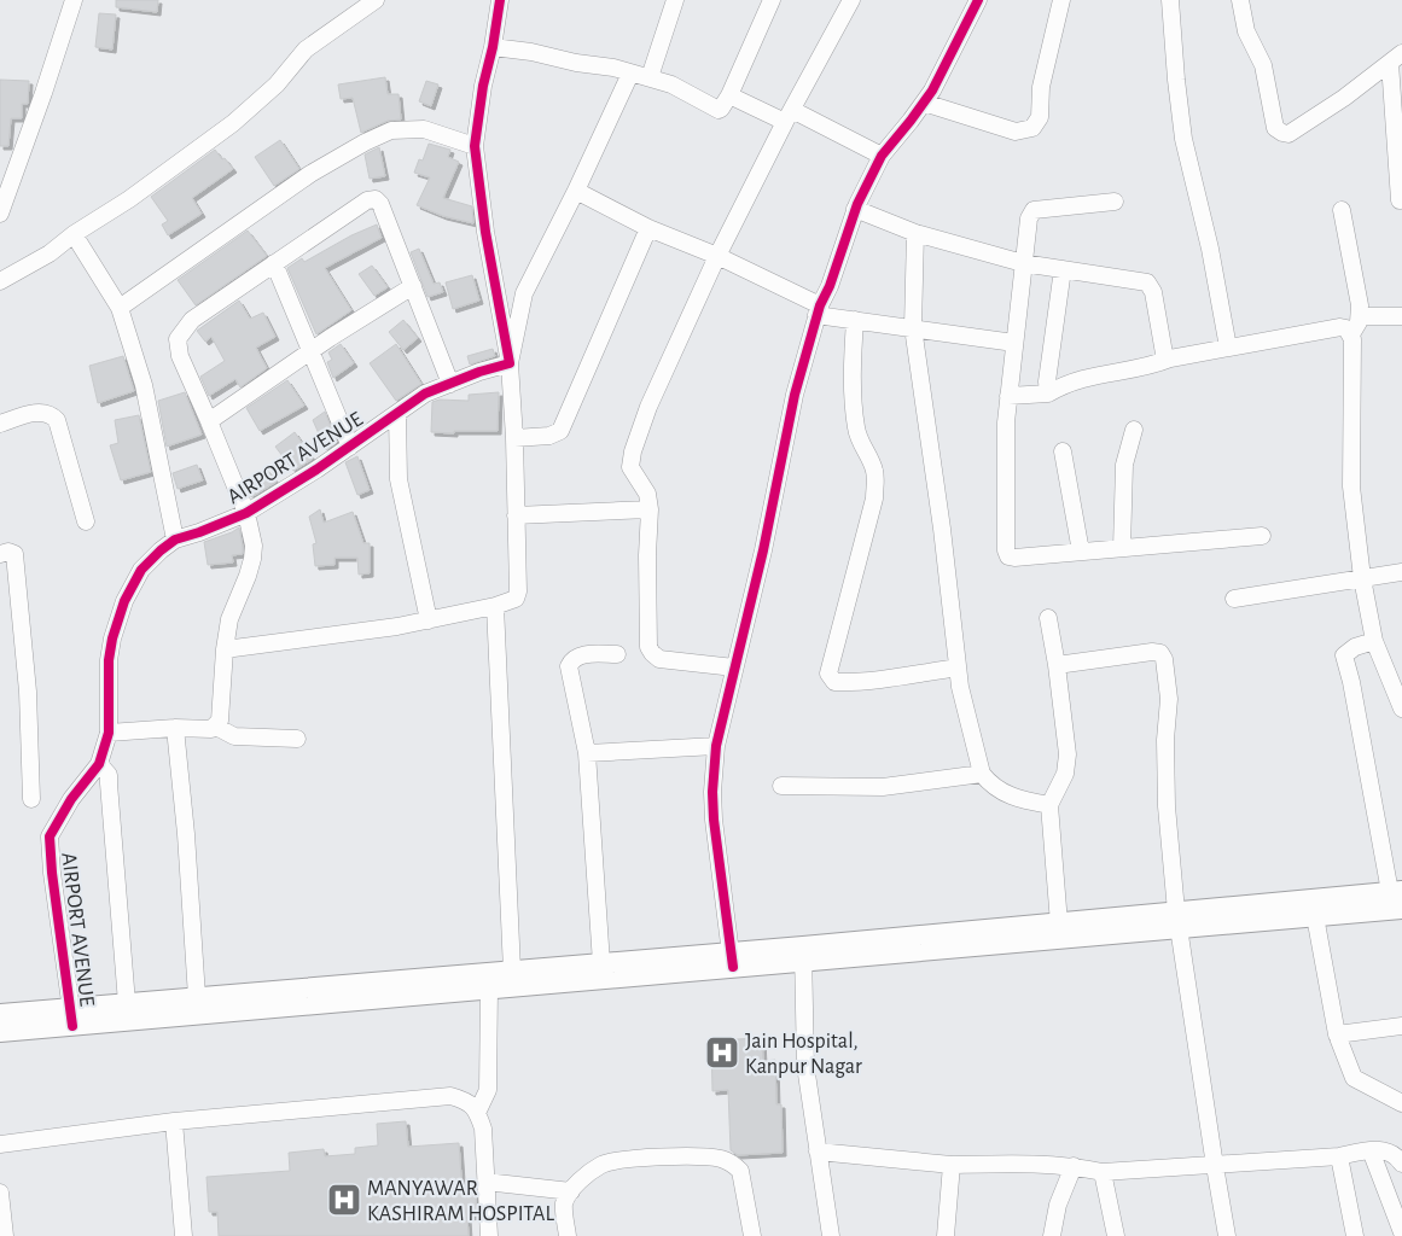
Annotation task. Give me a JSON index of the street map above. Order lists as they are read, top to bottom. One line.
{"streets":{"street":["AIRPORT AVENUE"]},"places":{"hospital":["Jain Hospital, Kanpur Nagar","MANYAWAR KASHIRAM HOSPITAL"]}}
